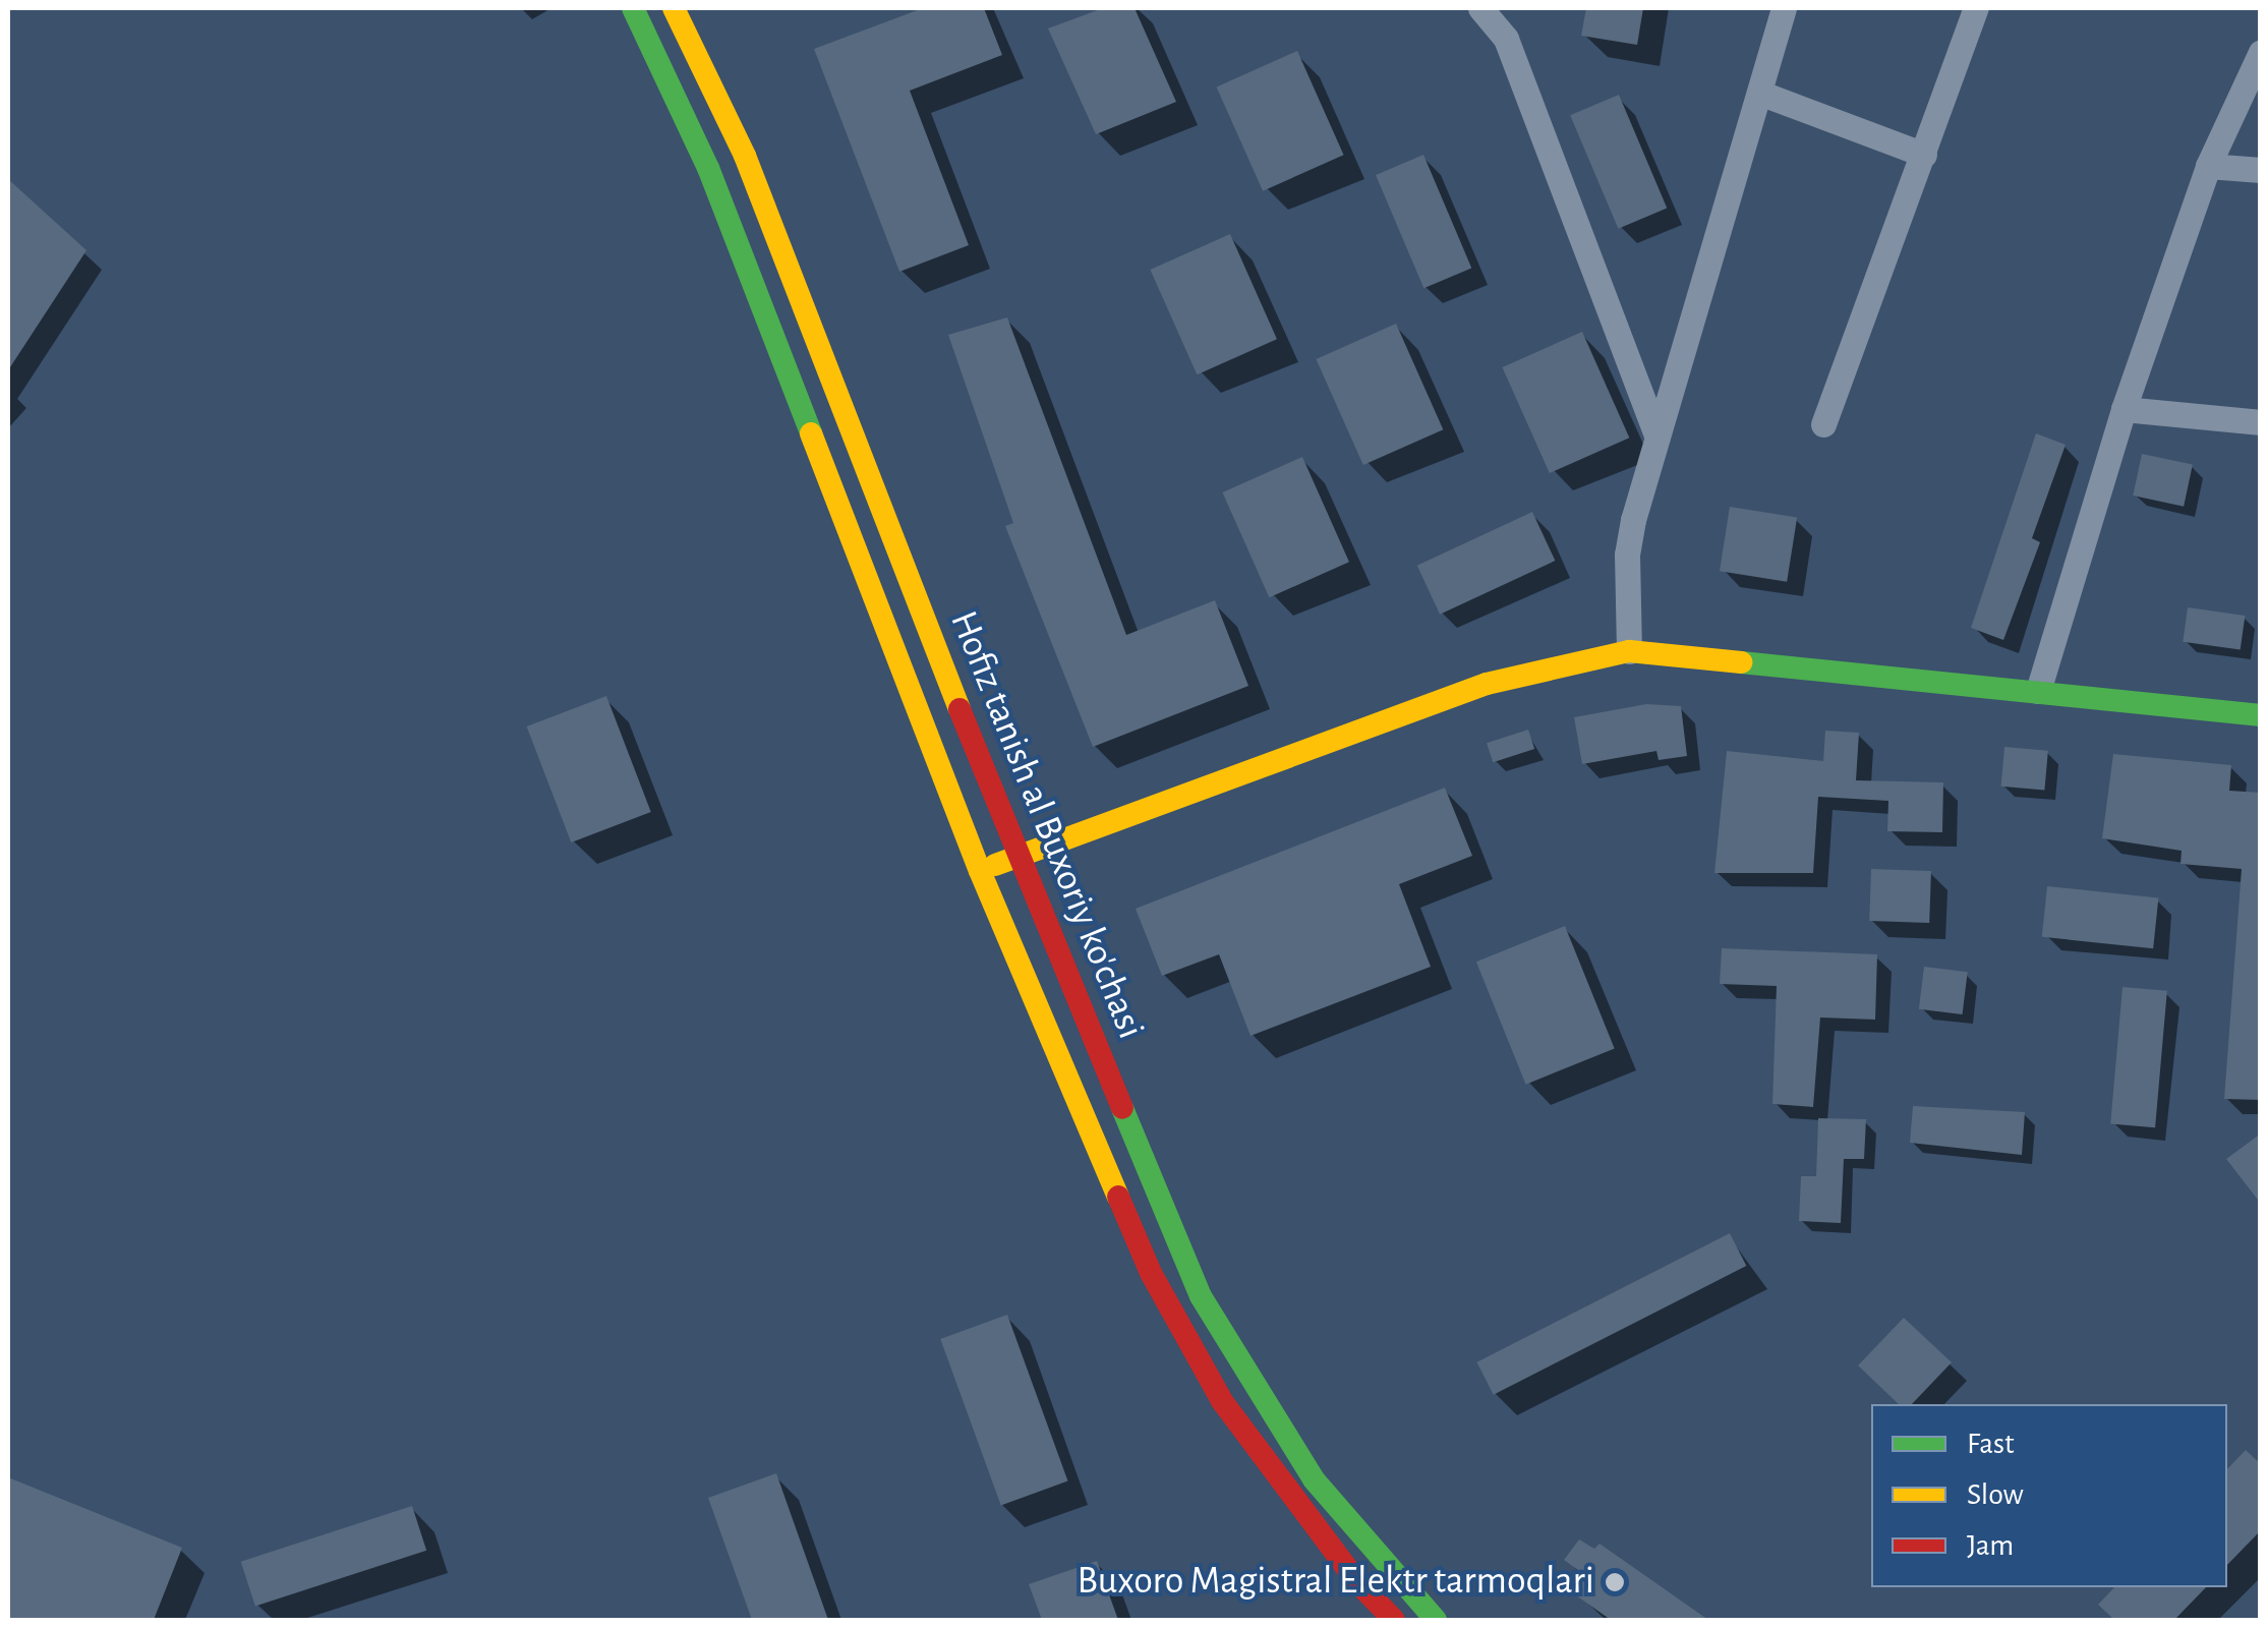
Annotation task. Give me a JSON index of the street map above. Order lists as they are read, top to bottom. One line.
{"streets":{"main road":["Hofiz tanish al Buxoriy ko'chasi"]},"places":["Buxoro Magistral Elektr tarmoqlari"],"legend":["Fast","Slow","Jam"]}
